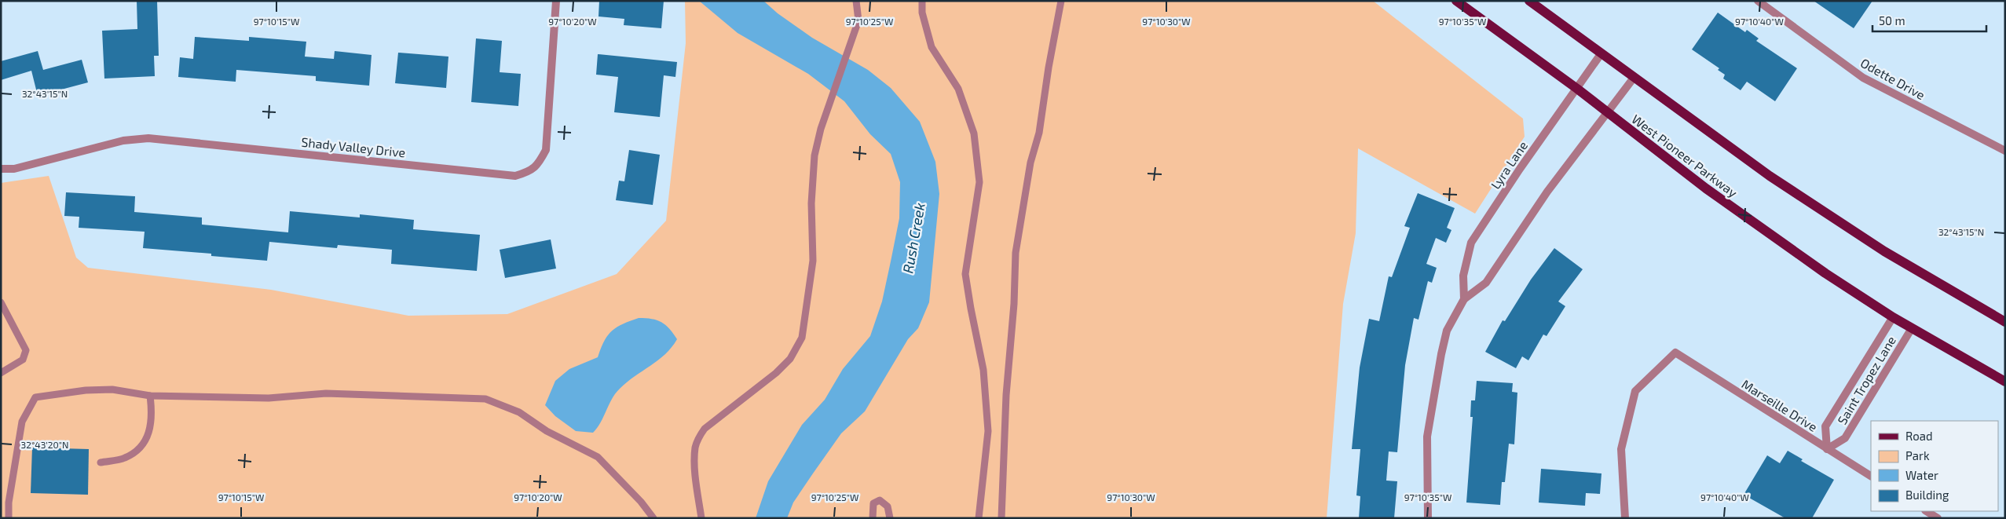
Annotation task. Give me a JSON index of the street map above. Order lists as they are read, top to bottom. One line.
{"streets":{"main road":["West Pioneer Parkway"],"street":["Odette Drive","Shady Valley Drive","Lyra Lane","Saint Tropez Lane","Marseille Drive"]},"crossings":[["West Pioneer Parkway","Lyra Lane"],["West Pioneer Parkway","Saint Tropez Lane"],["Saint Tropez Lane","Marseille Drive"]],"water":["Rush Creek"],"legend":["Road","Park","Water","Building"],"scale_bar":"50 m","coordinates":["97°10'15\"W","97°10'20\"W","97°10'25\"W","97°10'30\"W","97°10'35\"W","97°10'40\"W","32°43'15\"N","32°43'20\"N"]}
